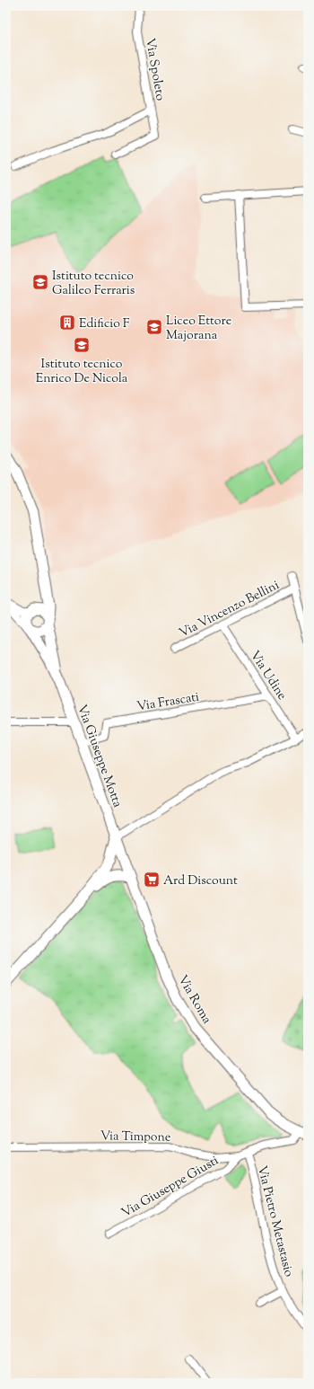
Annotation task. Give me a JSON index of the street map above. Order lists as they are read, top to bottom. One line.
{"streets":{"main road":["Via Giuseppe Motta","Via Roma"],"street":["Via Spoleto","Via Vincenzo Bellini","Via Udine","Via Frascati","Via Timpone","Via Giuseppe Giusti","Via Pietro Metastasio"]},"crossings":[["Via Vincenzo Bellini","Via Udine"],["Via Udine","Via Frascati"],["Via Frascati","Via Giuseppe Motta"],["Via Giuseppe Motta","Via Roma"],["Via Roma","Via Timpone"],["Via Timpone","Via Giuseppe Giusti"],["Via Timpone","Via Pietro Metastasio"]],"places":{"school or university":["Istituto tecnico Galileo Ferraris","Liceo Ettore Majorana","Istituto tecnico Enrico De Nicola"],"building":["Edificio F"],"supermarket":["Ard Discount"]}}
